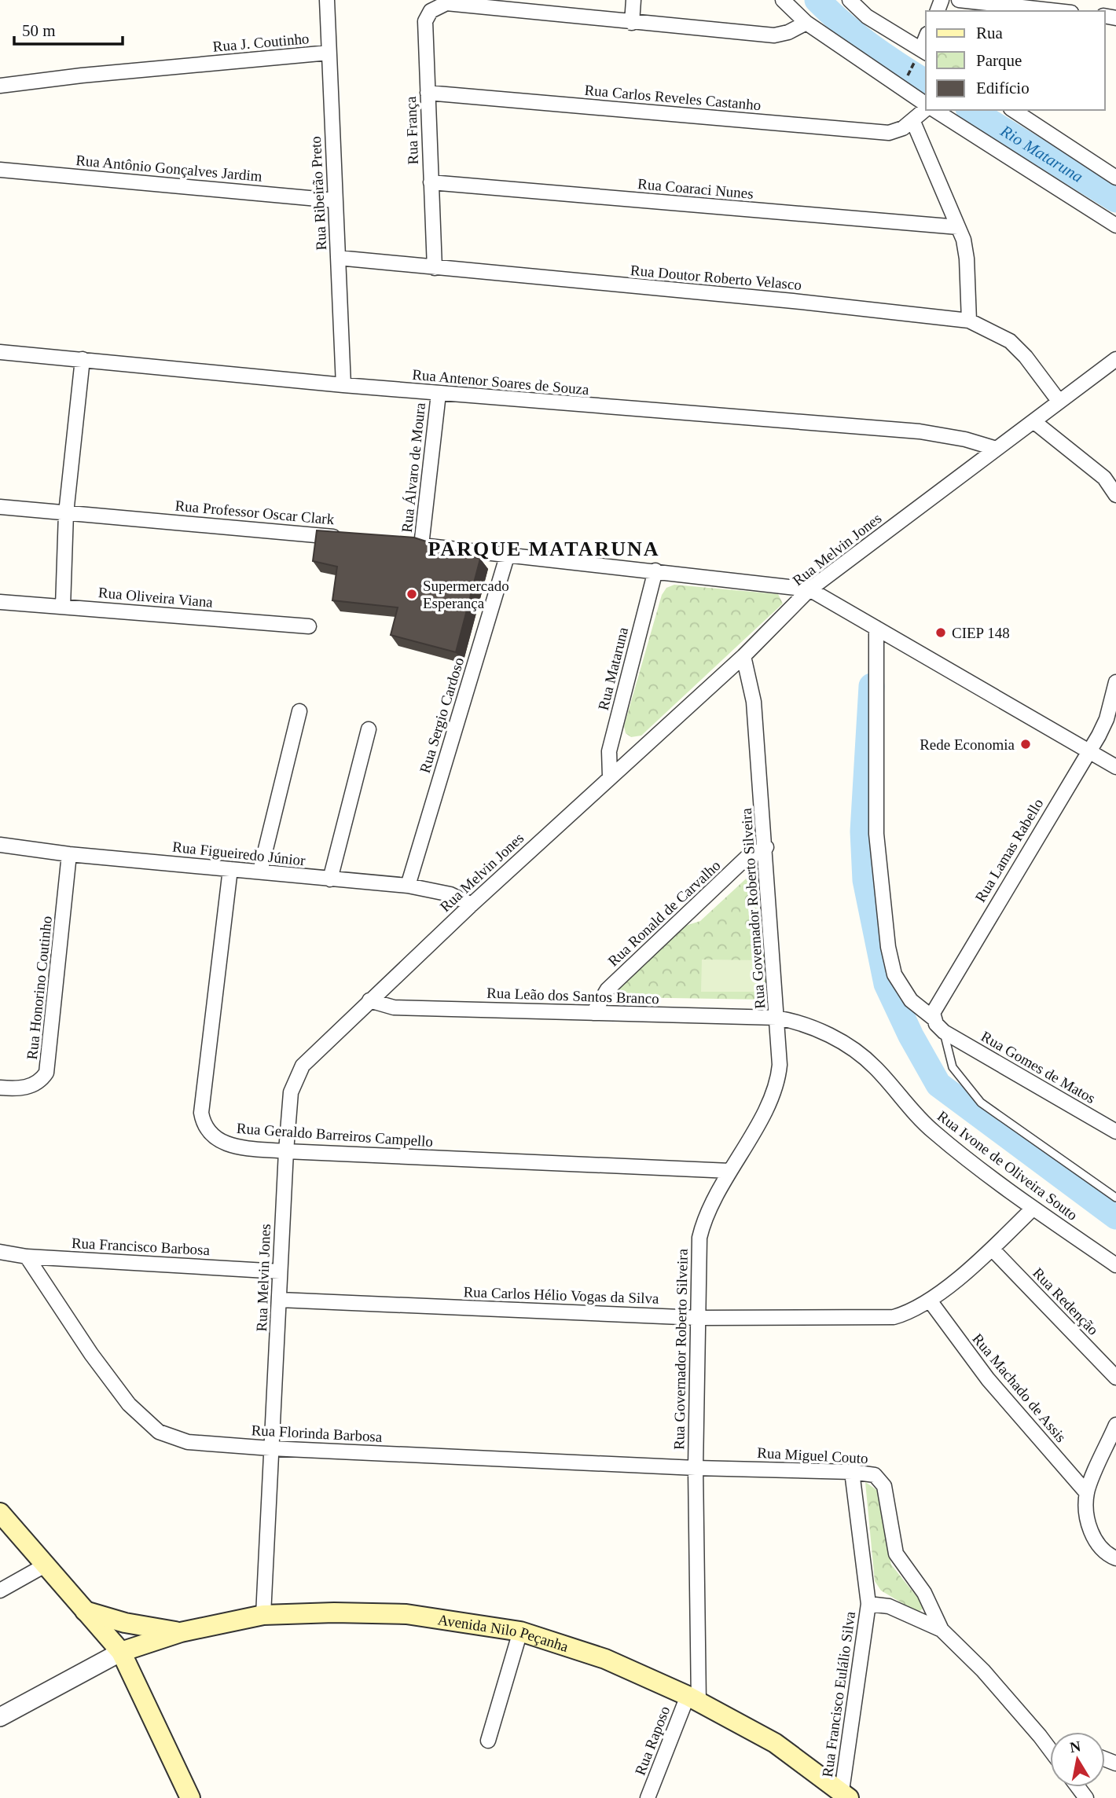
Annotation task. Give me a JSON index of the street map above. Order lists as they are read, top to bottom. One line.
{"streets":{"main road":["Avenida Nilo Peçanha"],"street":["Rua J. Coutinho","Rua Carlos Reveles Castanho","Rua França","Rua Antônio Gonçalves Jardim","Rua Coaraci Nunes","Rua Ribeirão Preto","Rua Doutor Roberto Velasco","Rua Antenor Soares de Souza","Rua Álvaro de Moura","Rua Professor Oscar Clark","Rua Melvin Jones","Rua Oliveira Viana","Rua Mataruna","Rua Sergio Cardoso","Rua Lamas Rabello","Rua Figueiredo Júnior","Rua Governador Roberto Silveira","Rua Ronald de Carvalho","Rua Honorino Coutinho","Rua Leão dos Santos Branco","Rua Gomes de Matos","Rua Geraldo Barreiros Campello","Rua Ivone de Oliveira Souto","Rua Francisco Barbosa","Rua Carlos Hélio Vogas da Silva","Rua Redenção","Rua Machado de Assis","Rua Florinda Barbosa","Rua Miguel Couto","Rua Francisco Eulálio Silva","Rua Raposo"]},"crossings":[["Rua J. Coutinho","Rua Ribeirão Preto"],["Rua Carlos Reveles Castanho","Rua França"],["Rua França","Rua Coaraci Nunes"],["Rua França","Rua Doutor Roberto Velasco"],["Rua Antônio Gonçalves Jardim","Rua Ribeirão Preto"],["Rua Ribeirão Preto","Rua Doutor Roberto Velasco"],["Rua Ribeirão Preto","Rua Antenor Soares de Souza"],["Rua Doutor Roberto Velasco","Rua Melvin Jones"],["Rua Antenor Soares de Souza","Rua Álvaro de Moura"],["Rua Antenor Soares de Souza","Rua Melvin Jones"],["Rua Álvaro de Moura","Rua Sergio Cardoso"],["Rua Melvin Jones","Rua Mataruna"],["Rua Melvin Jones","Rua Figueiredo Júnior"],["Rua Melvin Jones","Rua Governador Roberto Silveira"],["Rua Melvin Jones","Rua Leão dos Santos Branco"],["Rua Melvin Jones","Rua Geraldo Barreiros Campello"],["Rua Melvin Jones","Rua Francisco Barbosa"],["Rua Melvin Jones","Rua Carlos Hélio Vogas da Silva"],["Rua Melvin Jones","Rua Florinda Barbosa"],["Rua Melvin Jones","Avenida Nilo Peçanha"],["Rua Sergio Cardoso","Rua Figueiredo Júnior"],["Rua Figueiredo Júnior","Rua Honorino Coutinho"],["Rua Figueiredo Júnior","Rua Geraldo Barreiros Campello"],["Rua Governador Roberto Silveira","Rua Ronald de Carvalho"],["Rua Governador Roberto Silveira","Rua Leão dos Santos Branco"],["Rua Governador Roberto Silveira","Rua Geraldo Barreiros Campello"],["Rua Governador Roberto Silveira","Rua Ivone de Oliveira Souto"],["Rua Governador Roberto Silveira","Rua Carlos Hélio Vogas da Silva"],["Rua Governador Roberto Silveira","Rua Florinda Barbosa"],["Rua Governador Roberto Silveira","Rua Miguel Couto"],["Rua Governador Roberto Silveira","Avenida Nilo Peçanha"],["Rua Governador Roberto Silveira","Rua Raposo"],["Rua Ronald de Carvalho","Rua Leão dos Santos Branco"],["Rua Leão dos Santos Branco","Rua Ivone de Oliveira Souto"],["Rua Ivone de Oliveira Souto","Rua Carlos Hélio Vogas da Silva"],["Rua Francisco Barbosa","Rua Florinda Barbosa"],["Rua Carlos Hélio Vogas da Silva","Rua Redenção"],["Rua Carlos Hélio Vogas da Silva","Rua Machado de Assis"],["Rua Florinda Barbosa","Rua Miguel Couto"],["Rua Miguel Couto","Rua Francisco Eulálio Silva"],["Avenida Nilo Peçanha","Rua Francisco Eulálio Silva"],["Avenida Nilo Peçanha","Rua Raposo"]],"districts":["PARQUE MATARUNA"],"water":["Rio Mataruna"],"places":["Supermercado Esperança","CIEP 148","Rede Economia"],"legend":["Rua","Parque","Edifício"],"scale_bar":"50 m","north":"top"}
